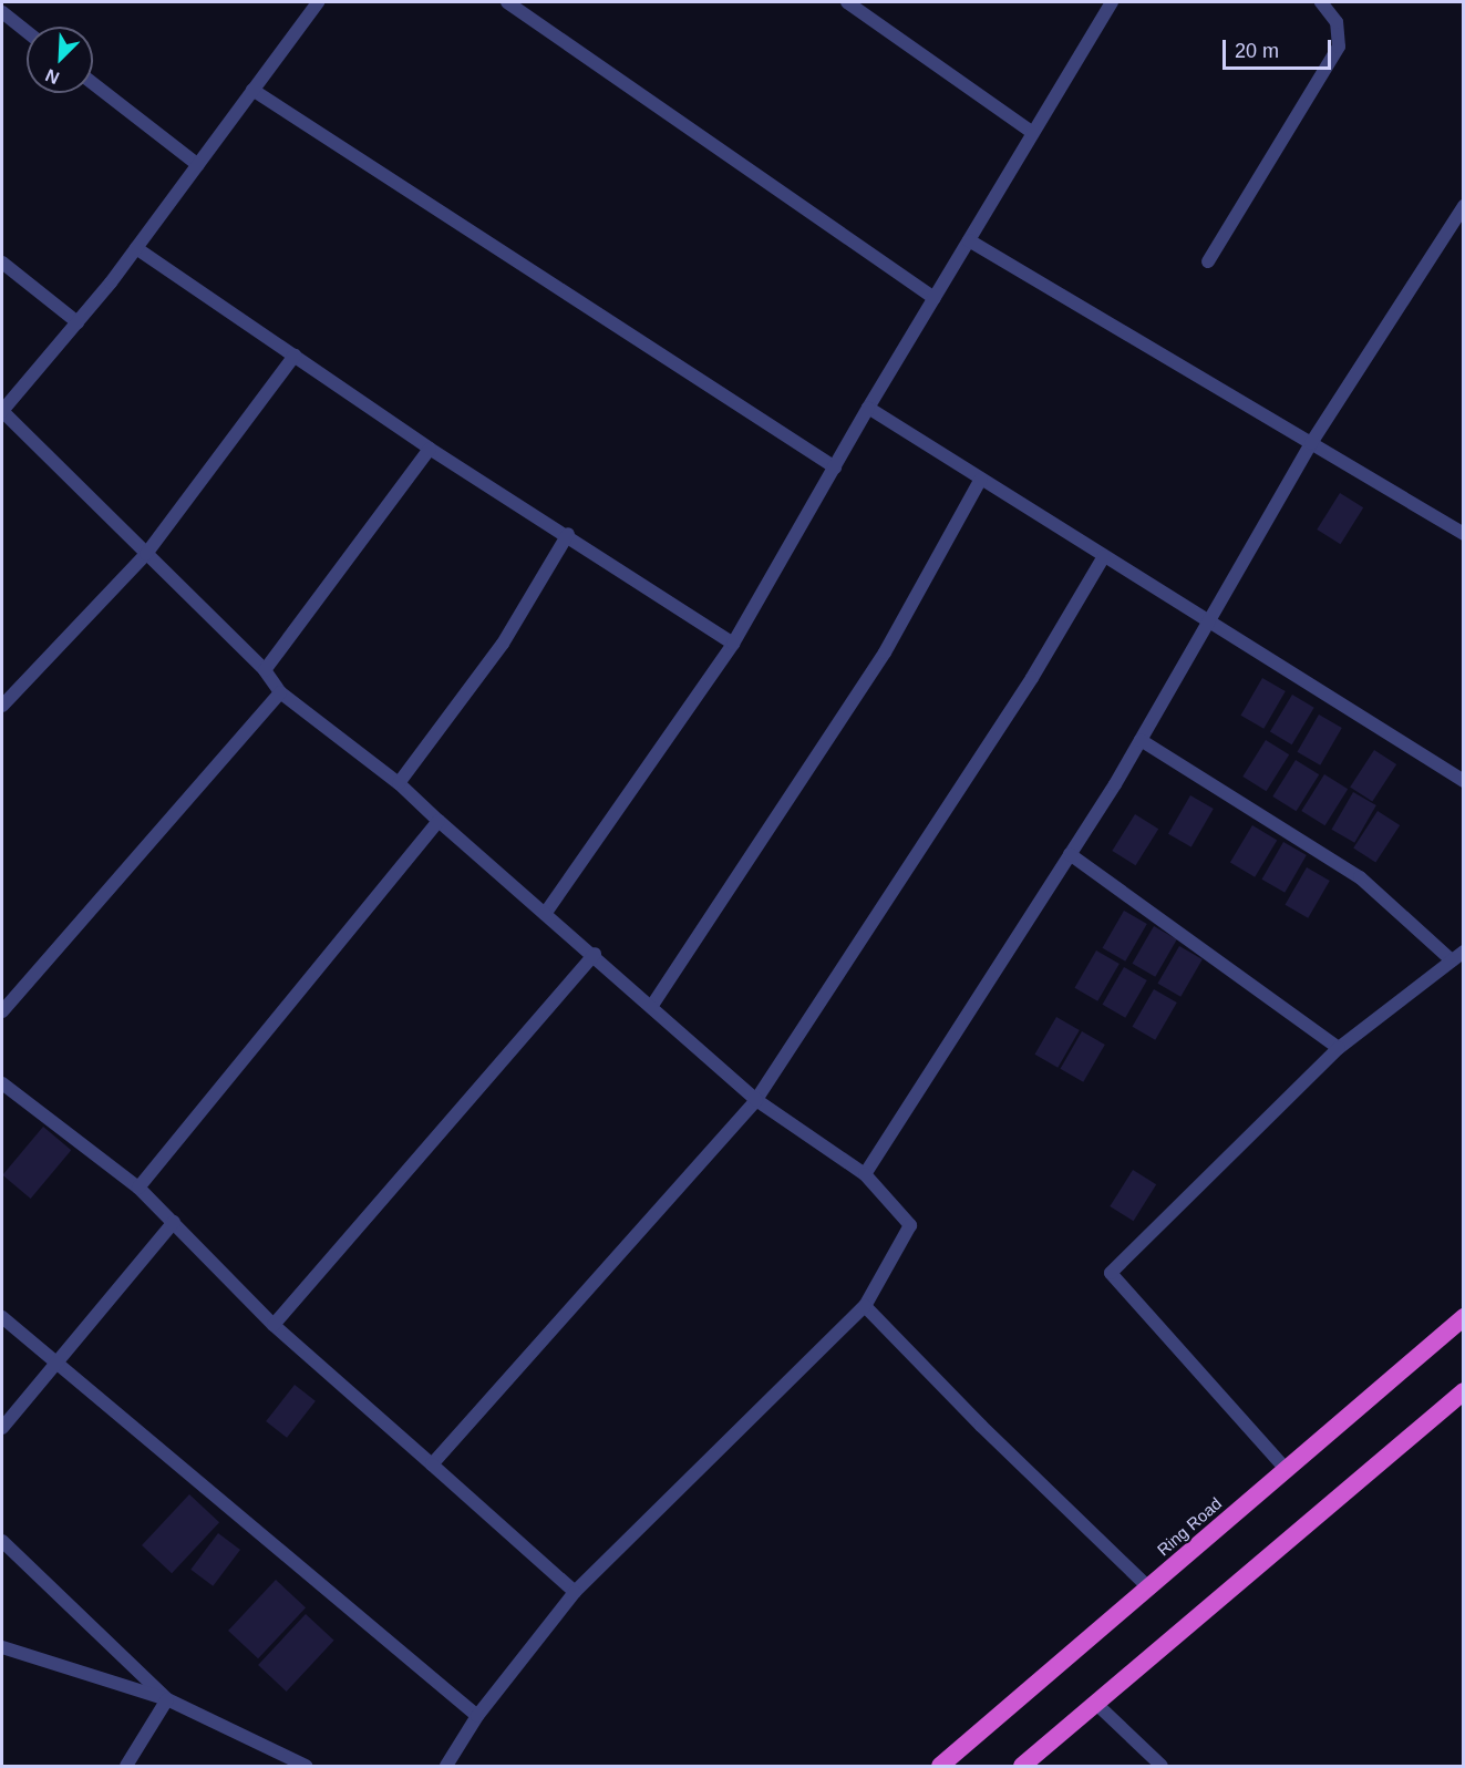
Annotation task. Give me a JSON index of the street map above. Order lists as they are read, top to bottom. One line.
{"streets":{"highway":["Ring Road"]},"scale_bar":"20 m","north":"bottom left"}
